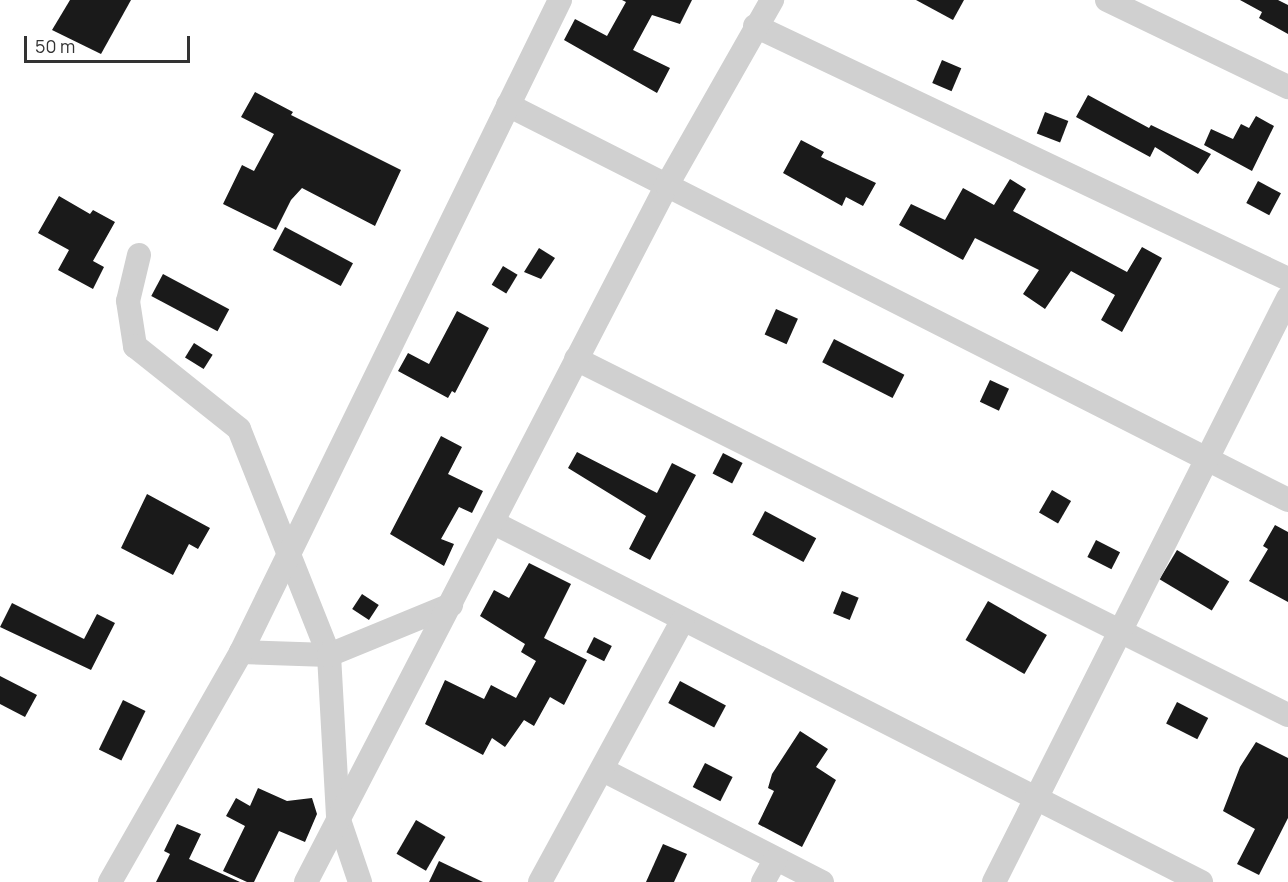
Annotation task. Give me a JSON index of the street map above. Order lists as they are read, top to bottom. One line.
{"scale_bar":"50 m"}
